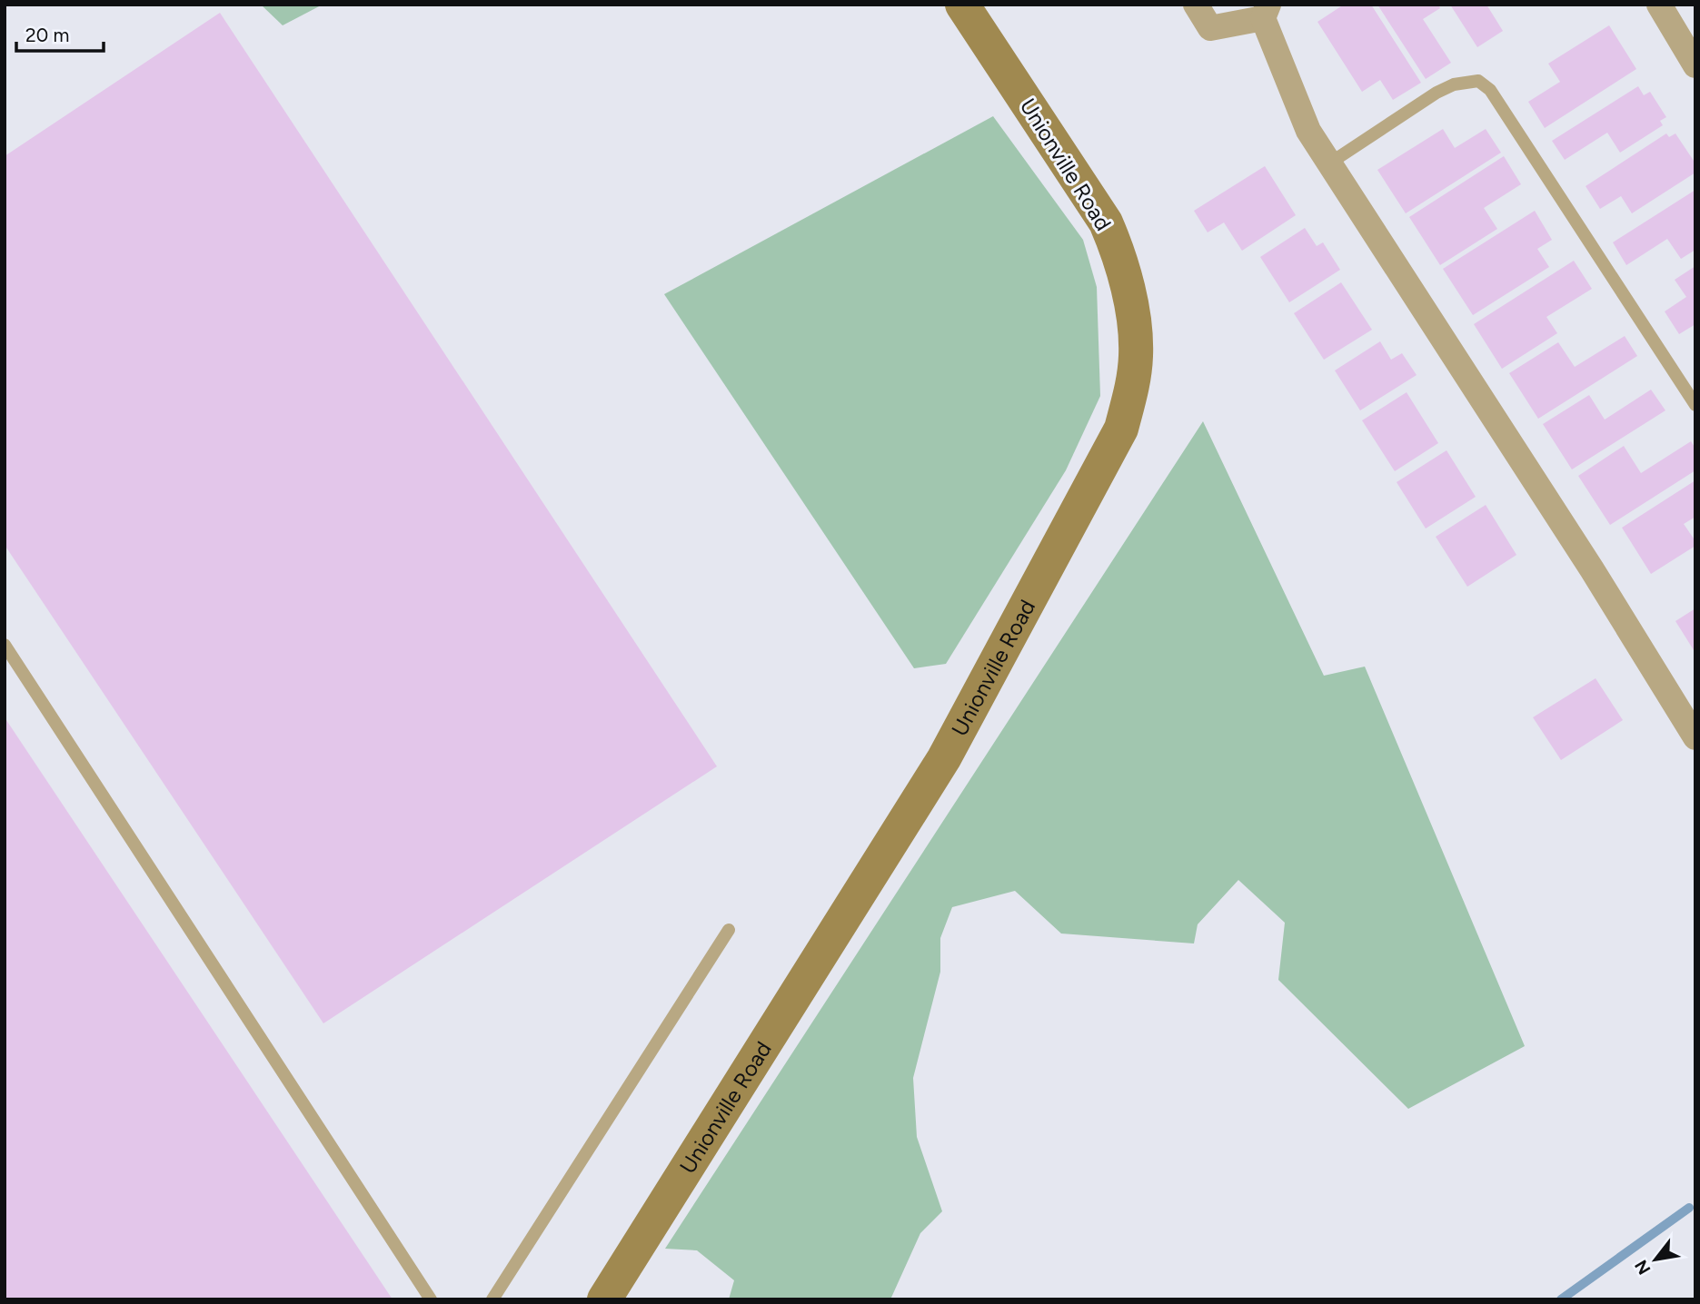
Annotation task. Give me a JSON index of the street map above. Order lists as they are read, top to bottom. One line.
{"streets":{"street":["Unionville Road"]},"scale_bar":"20 m","north":"bottom left"}
